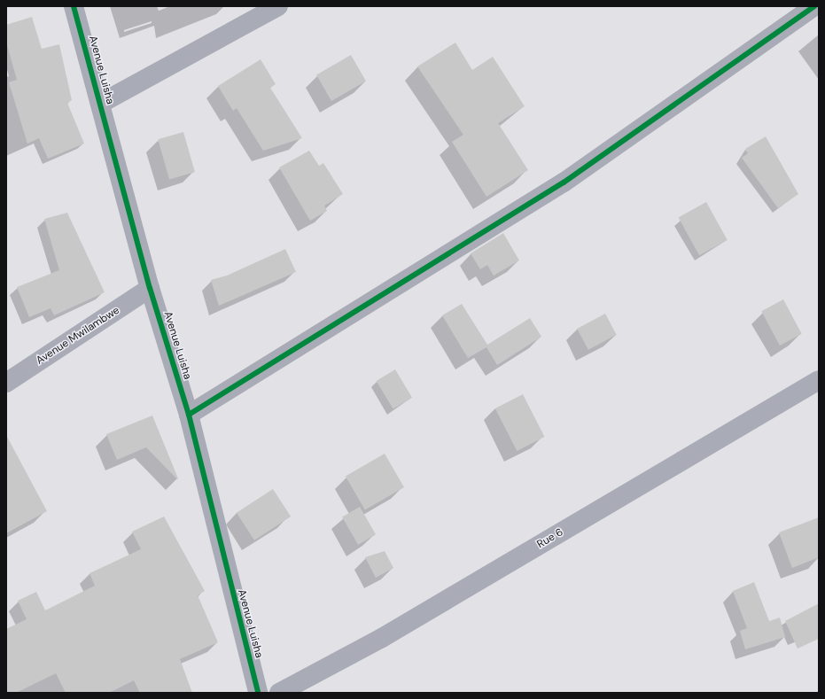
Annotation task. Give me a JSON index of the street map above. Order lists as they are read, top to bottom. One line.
{"streets":{"street":["Avenue Luisha","Avenue Mwilambwe","Rue 6"]},"crossings":[["Avenue Luisha","Avenue Mwilambwe"]]}
